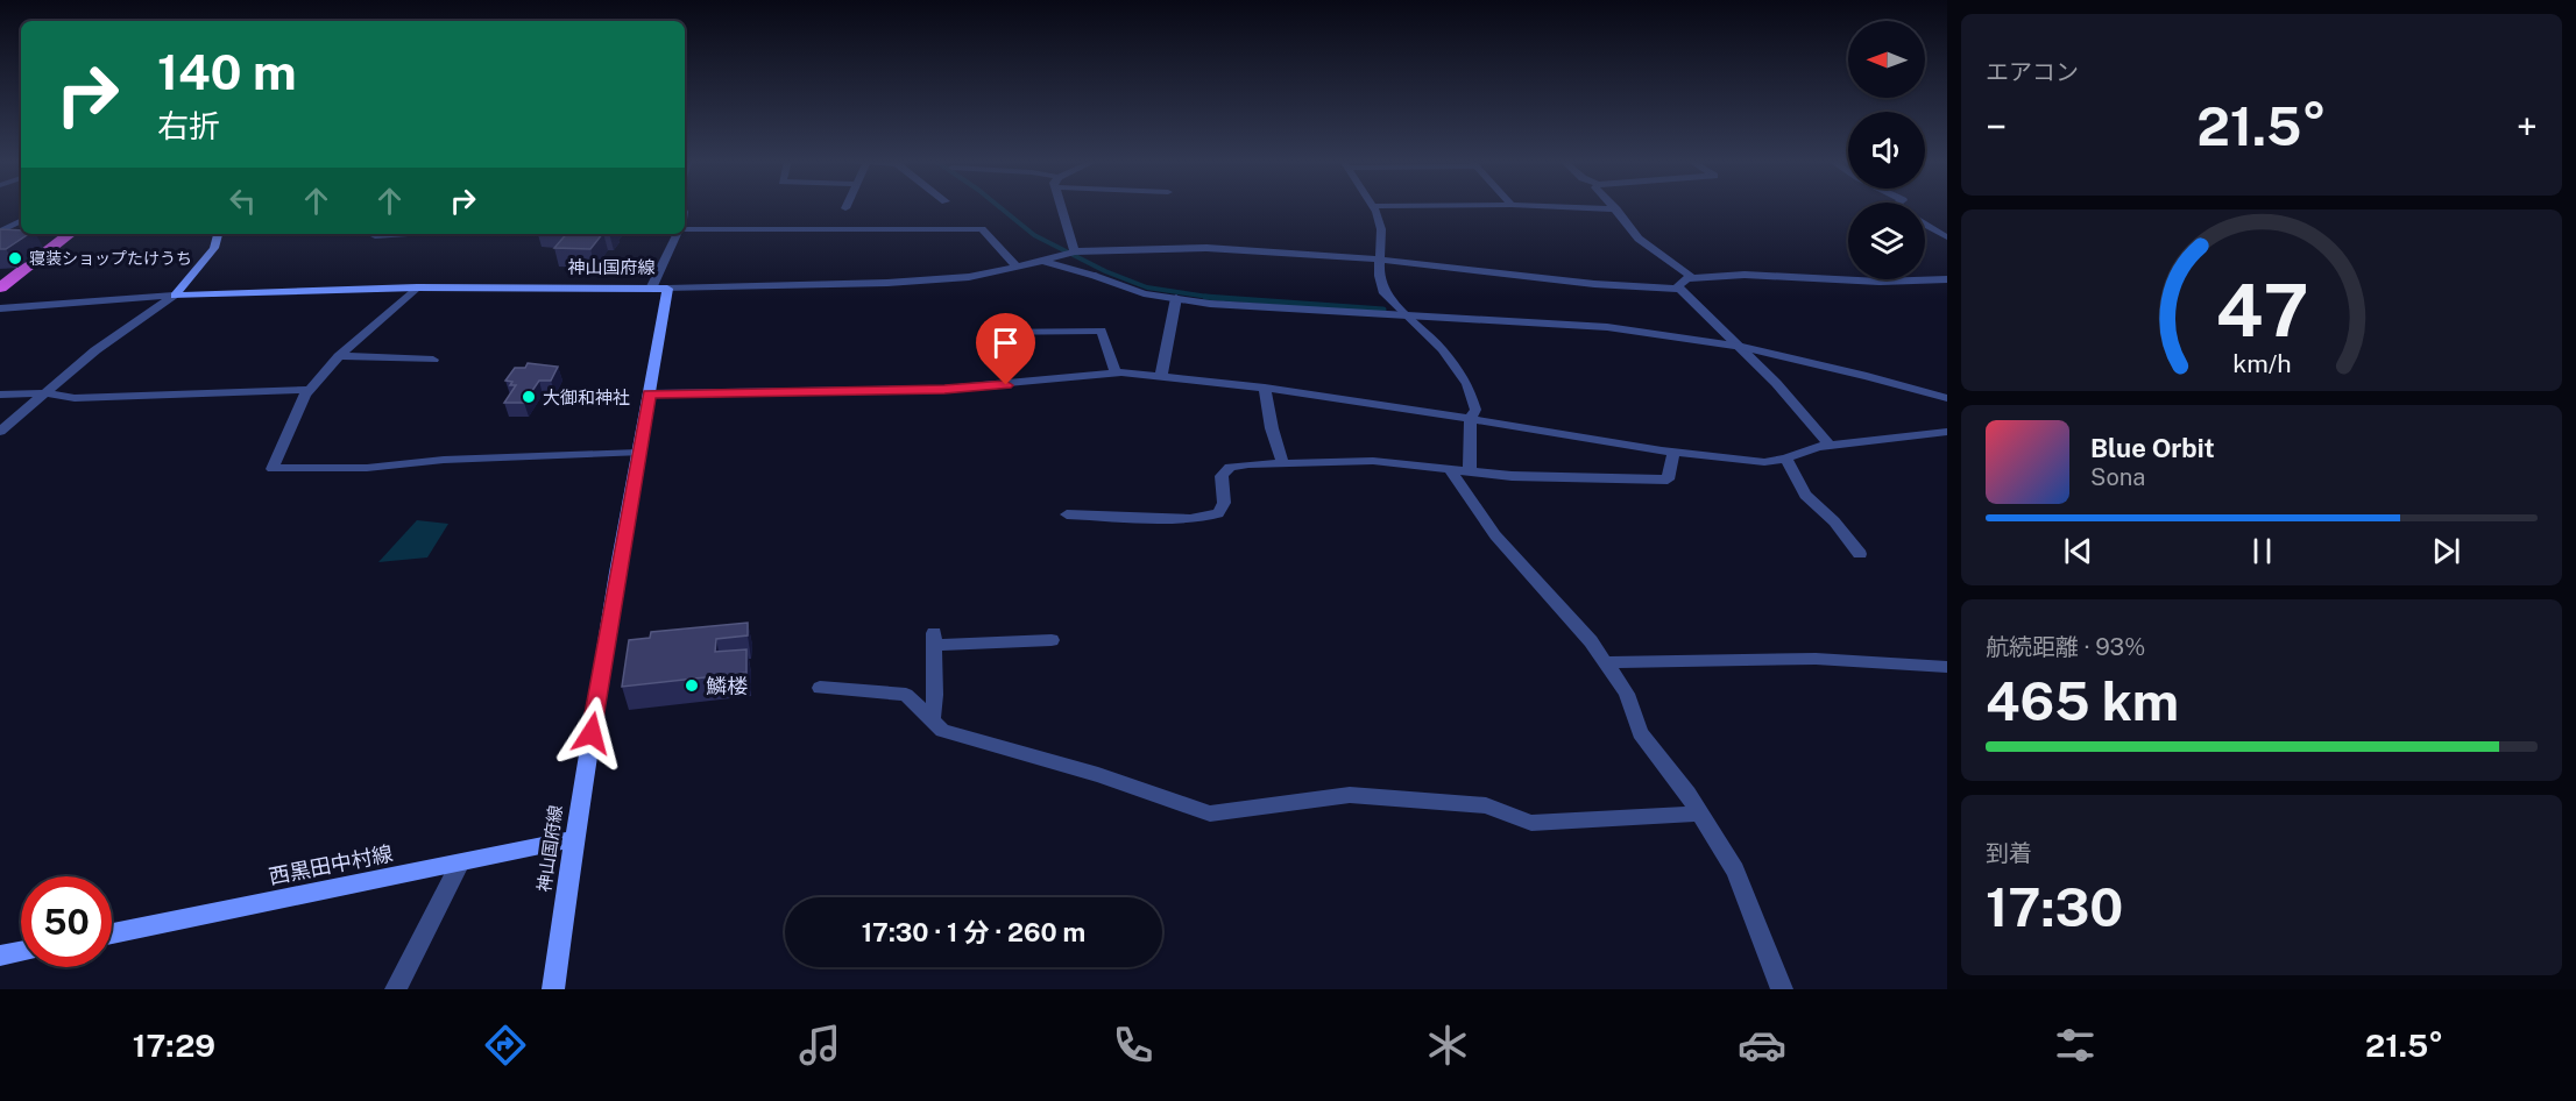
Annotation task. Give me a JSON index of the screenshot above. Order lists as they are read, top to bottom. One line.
{"streets":{"main road":["神山国府線","西黒田中村線"]},"crossings":[["神山国府線","西黒田中村線"]],"places":["寝装ショップたけうち","大御和神社","鱗楼"],"north":"left","page":{"tile":["エアコン",["航続距離 · 93%","465 km"],["到着","17:30"]],"turn":["140 m","右折"],"heat":["−","21.5°","+"],"song":["Blue Orbit","Sona"],"limit":"50","trip":"17:30 · 1 分 · 260 m","tabs":["17:29","21.5°"],"gauge":["47","km/h"]}}
